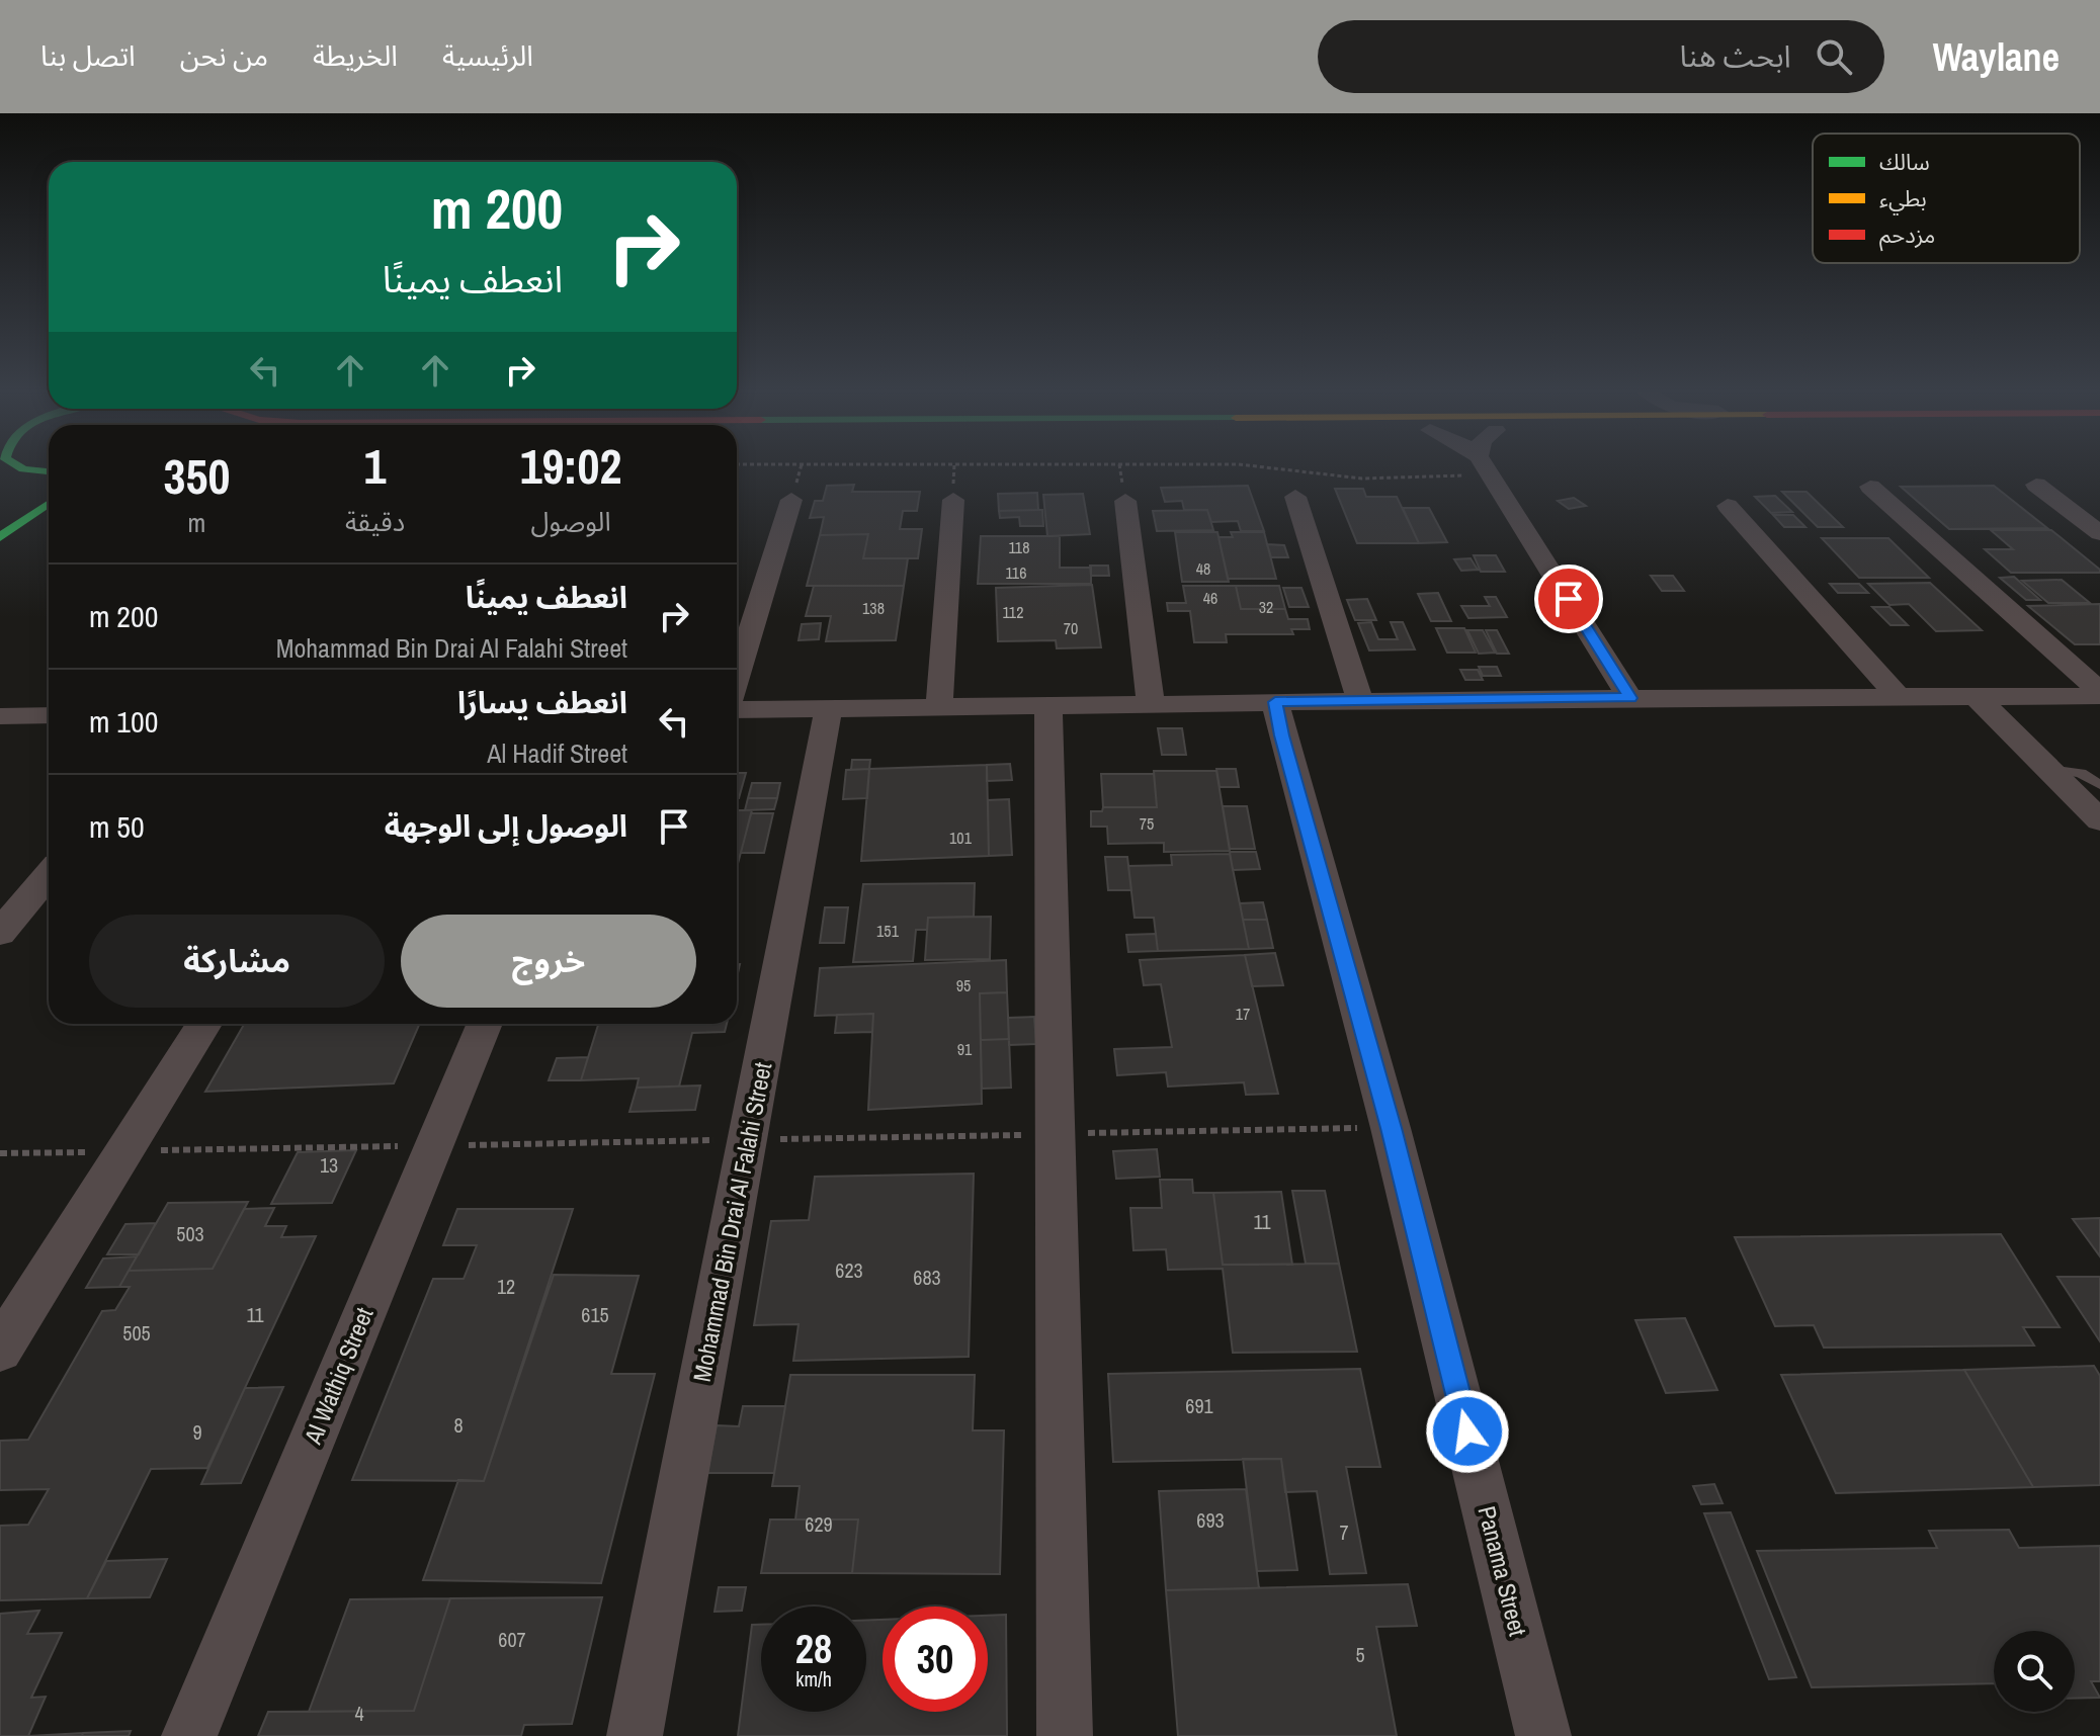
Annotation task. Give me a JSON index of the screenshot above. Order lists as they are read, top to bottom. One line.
{"streets":{"street":["Mohammad Bin Drai Al Falahi Street","Al Wathiq Street","Panama Street"]},"house_numbers":["118","48","116","46","32","138","112","70","75","101","151","95","17","91","13","11","503","623","683","12","11","615","505","691","8","9","693","629","7","607","5","4"],"legend":["سالك","بطيء","مزدحم"],"page":{"header":"Waylane","search":"ابحث هنا","nav":["الرئيسية","الخريطة","من نحن","اتصل بنا"],"turn":["200 m","انعطف يمينًا"],"eta":["19:02","الوصول","1","دقيقة","350","m"],"list":[{"name":"انعطف يمينًا","note":"Mohammad Bin Drai Al Falahi Street","value":"200 m"},{"name":"انعطف يسارًا","note":"Al Hadif Street","value":"100 m"},{"name":"الوصول إلى الوجهة","value":"50 m"}],"buttons":["خروج","مشاركة"],"speed":"28 km/h","limit":"30"}}
